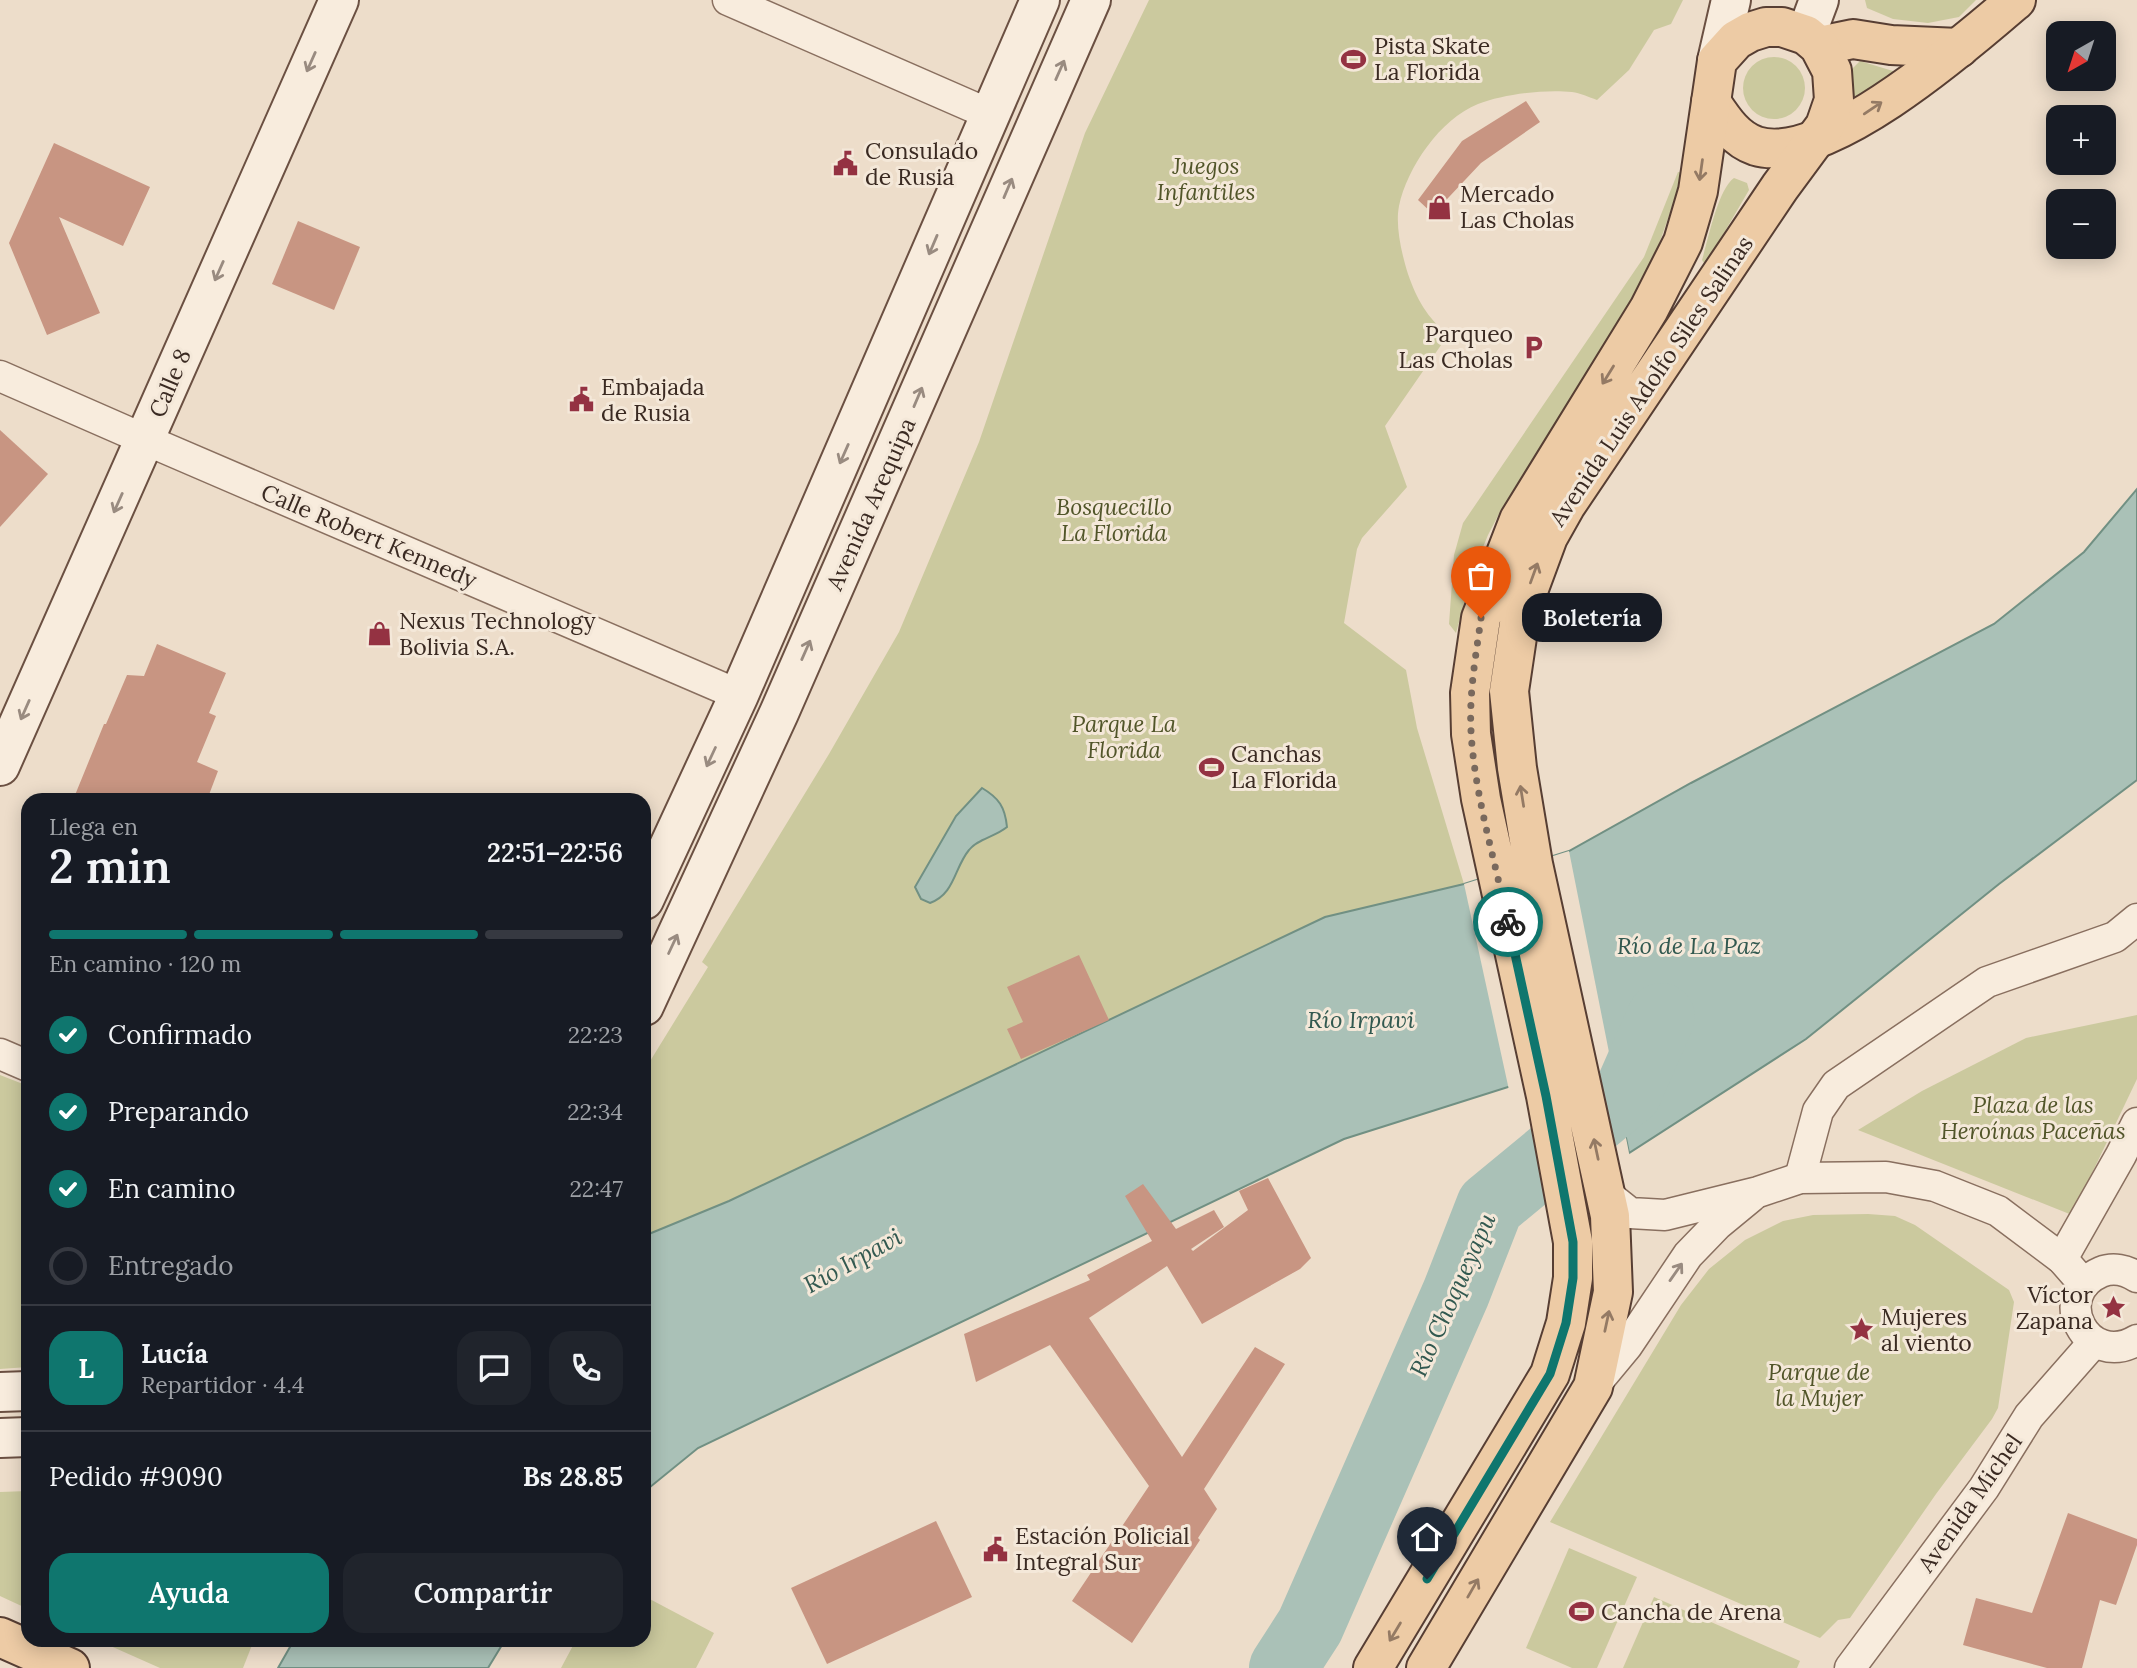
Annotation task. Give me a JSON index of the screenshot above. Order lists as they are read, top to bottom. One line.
{"streets":{"main road":["Avenida Luis Adolfo Siles Salinas","Calle 8","Avenida Arequipa"],"street":["Calle Robert Kennedy","Avenida Michel"]},"crossings":[["Calle 8","Calle Robert Kennedy"],["Avenida Arequipa","Calle Robert Kennedy"]],"one_way":["Calle 8"],"water":["Río de La Paz","Río Irpavi","Río Choqueyapu"],"parks":["Juegos Infantiles","Bosquecillo La Florida","Parque La Florida","Plaza de las Heroínas Paceñas","Parque de la Mujer"],"places":{"sports":["Pista Skate La Florida","Canchas La Florida","Cancha de Arena"],"public building":["Consulado de Rusia","Embajada de Rusia","Estación Policial Integral Sur"],"shop":["Mercado Las Cholas","Nexus Technology Bolivia S.A."],"parking":["Parqueo Las Cholas"],"other":["Boletería"],"place":["Víctor Zapana","Mujeres al viento"]},"north":"bottom left","page":{"map_buttons":["+","−"],"bubble":"Boletería","heading":["2 min","Llega en","22:51–22:56"],"panel":["Lucía","Repartidor · 4.4","Pedido #9090","Bs 28.85"],"bar":"En camino · 120 m","list":[["Confirmado","22:23"],["Preparando","22:34"],["En camino","22:47"],"Entregado"],"round":"L","buttons":["Ayuda","Compartir"]}}
